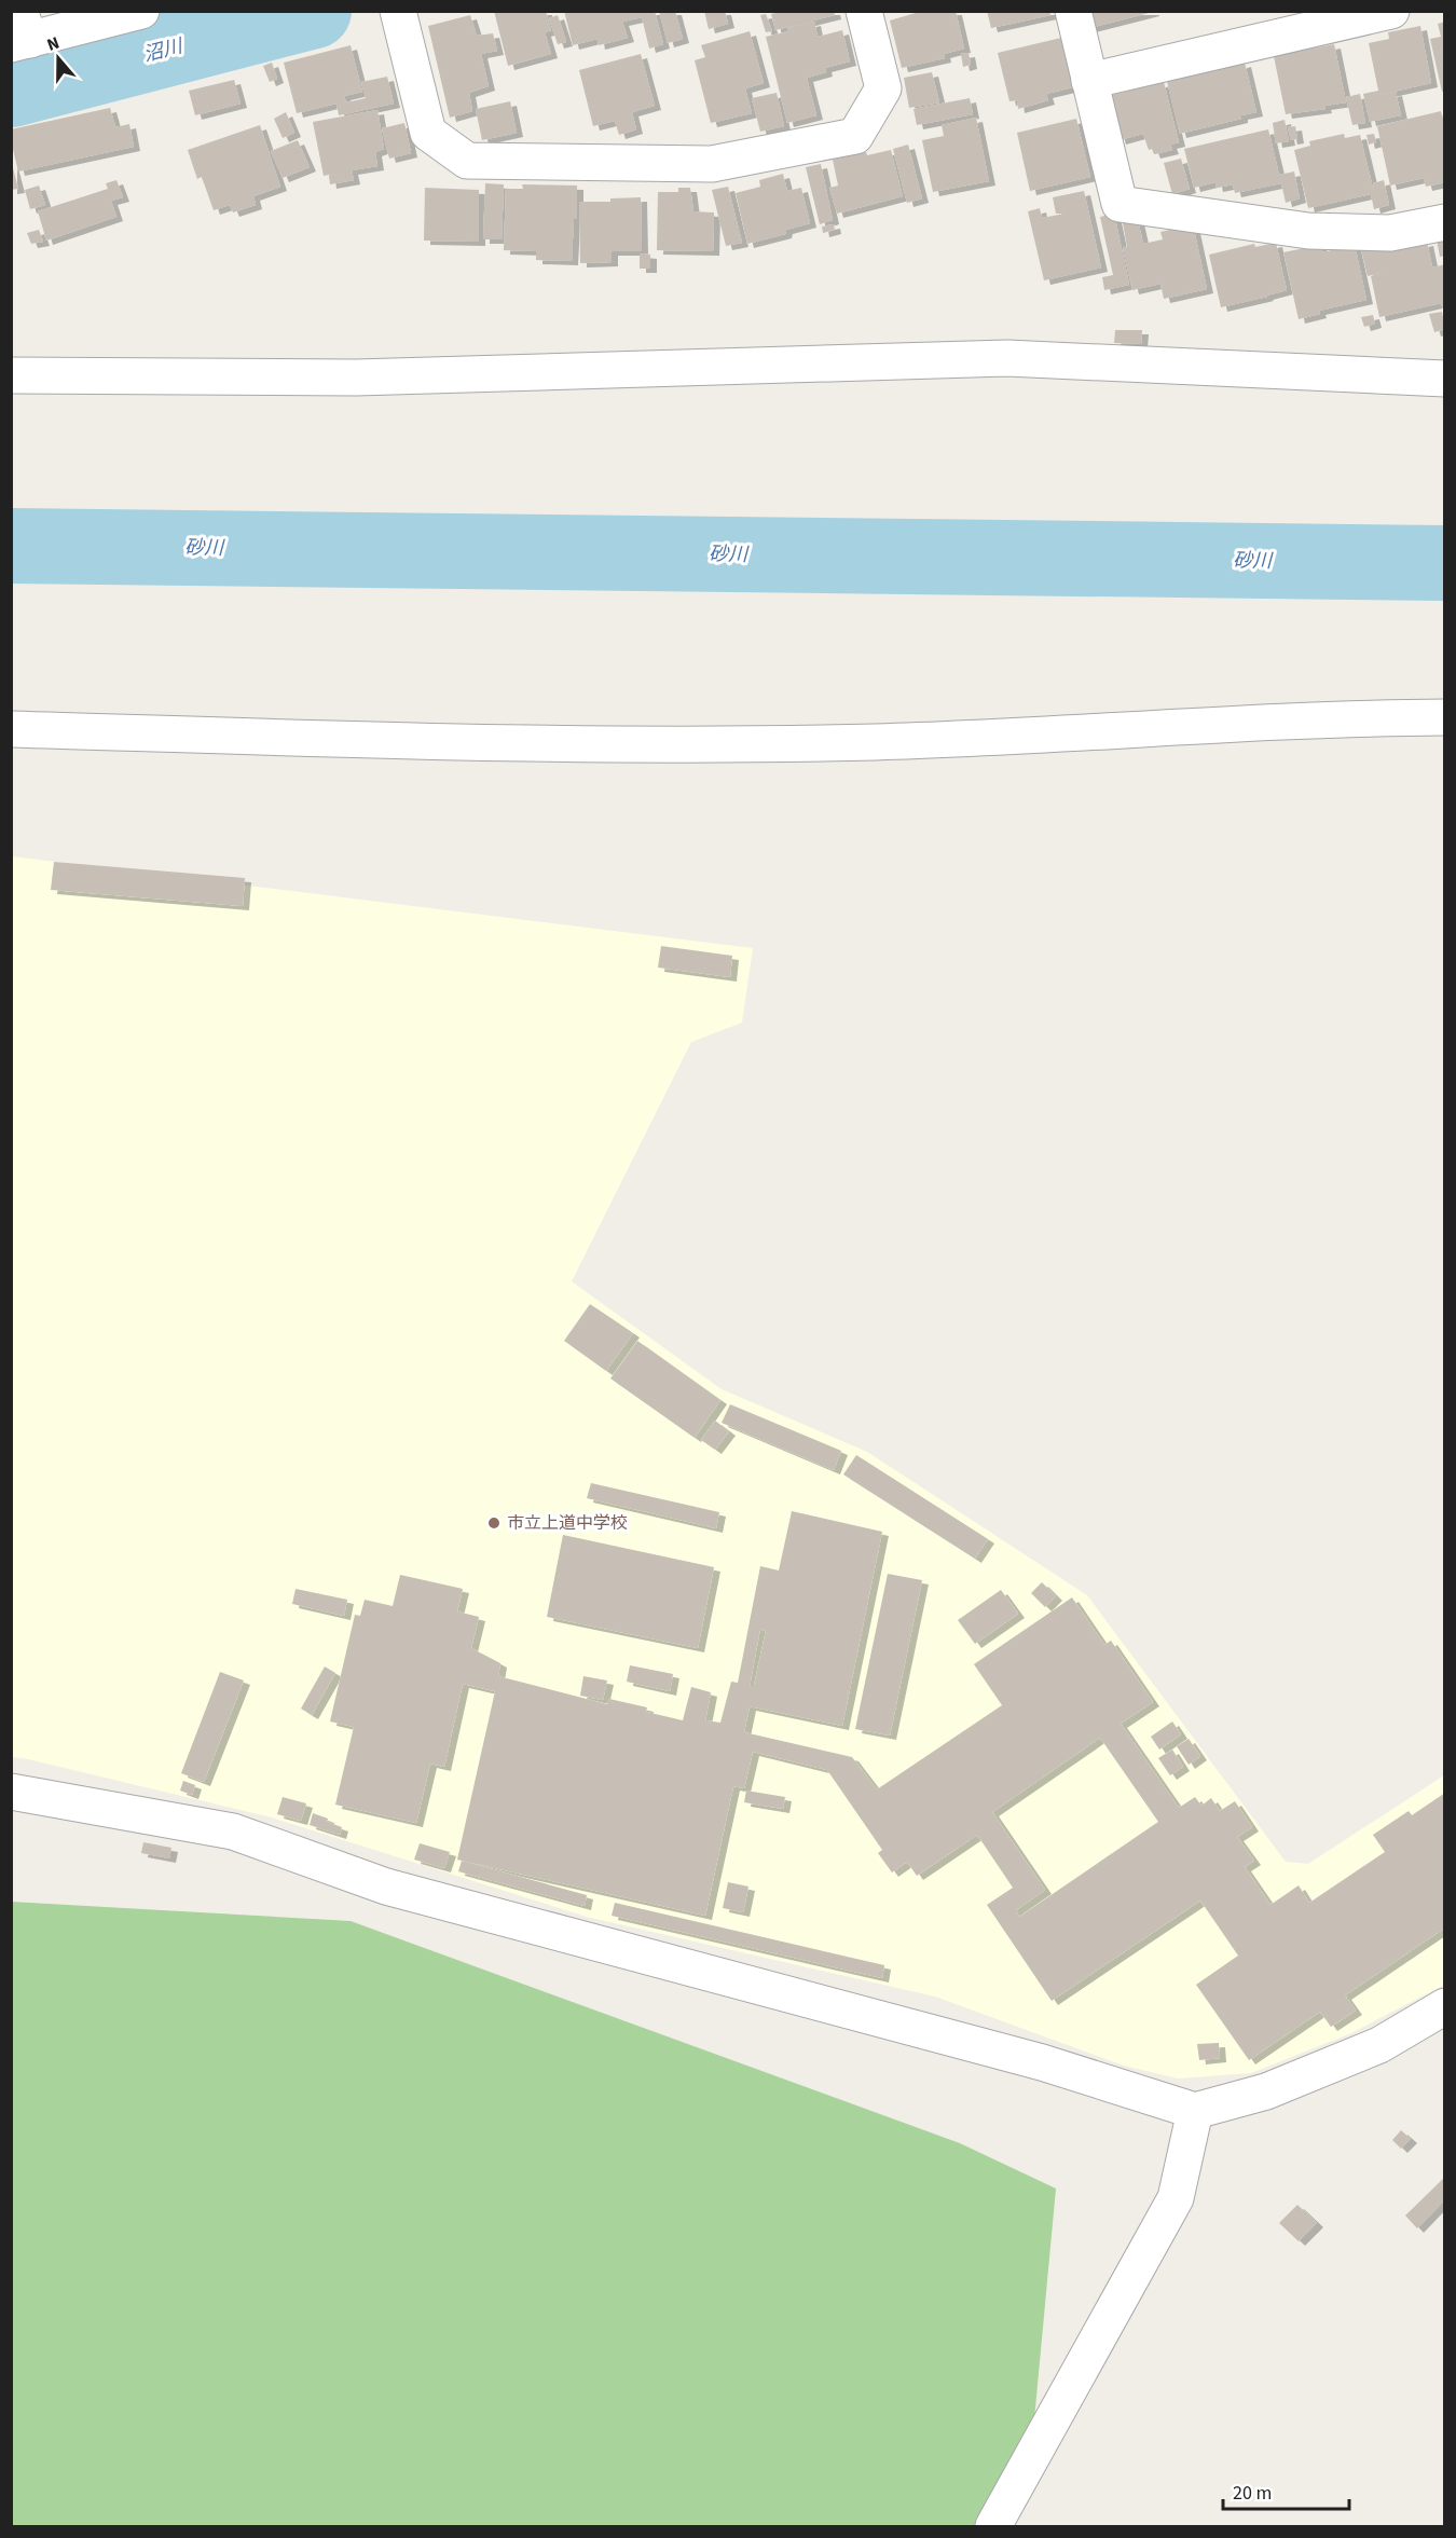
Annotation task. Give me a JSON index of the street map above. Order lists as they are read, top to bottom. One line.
{"water":["沼川","砂川"],"places":["市立上道中学校"],"scale_bar":"20 m","north":"top"}
